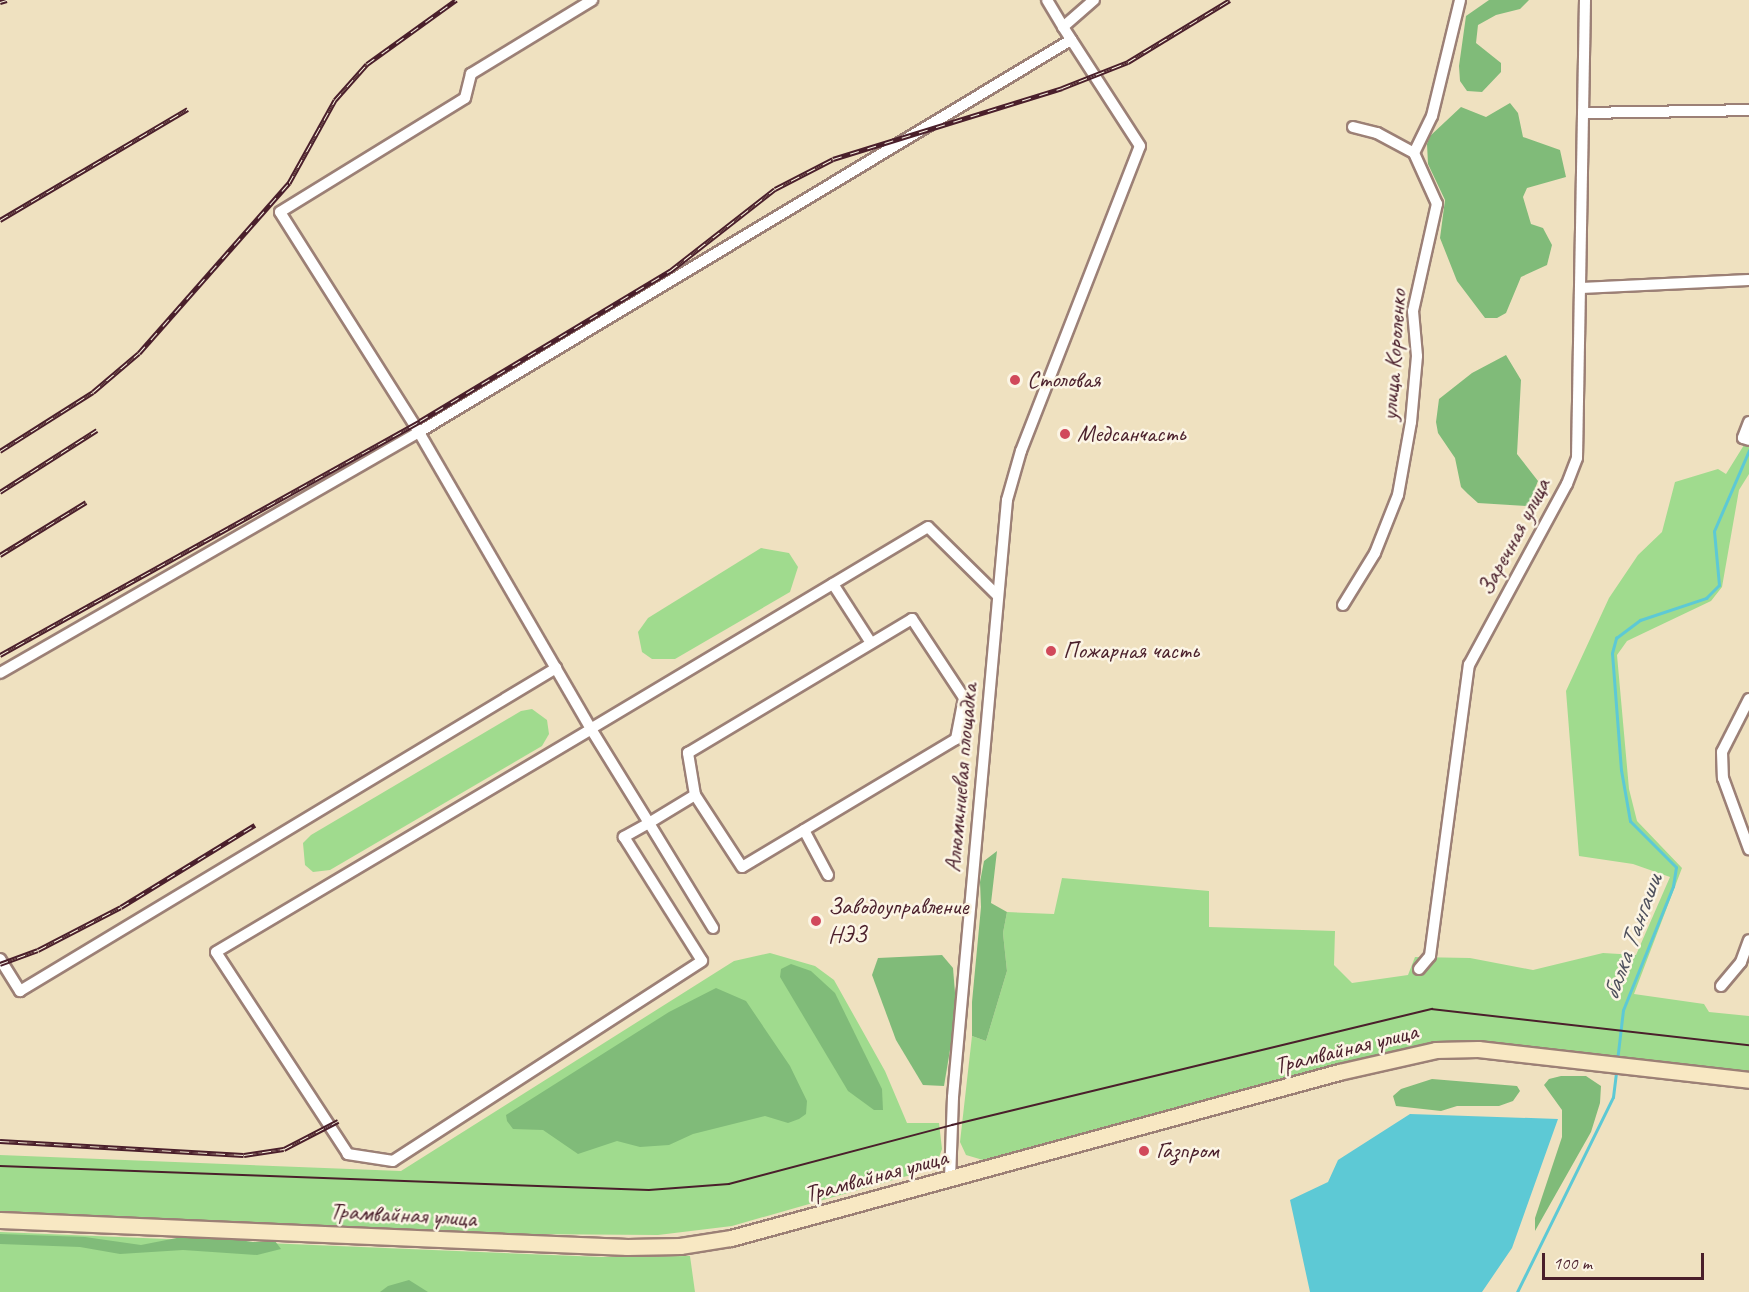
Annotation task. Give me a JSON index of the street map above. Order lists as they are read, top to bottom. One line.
{"streets":{"main road":["Трамвайная улица"],"street":["улица Короленко","Заречная улица","Алюминиевая площадка"]},"crossings":[["Алюминиевая площадка","Трамвайная улица"]],"water":["балка Тангаши"],"places":["Столовая","Медсанчасть","Пожарная часть","Заводоуправление НЭЗ","Газпром"],"scale_bar":"100 m"}
